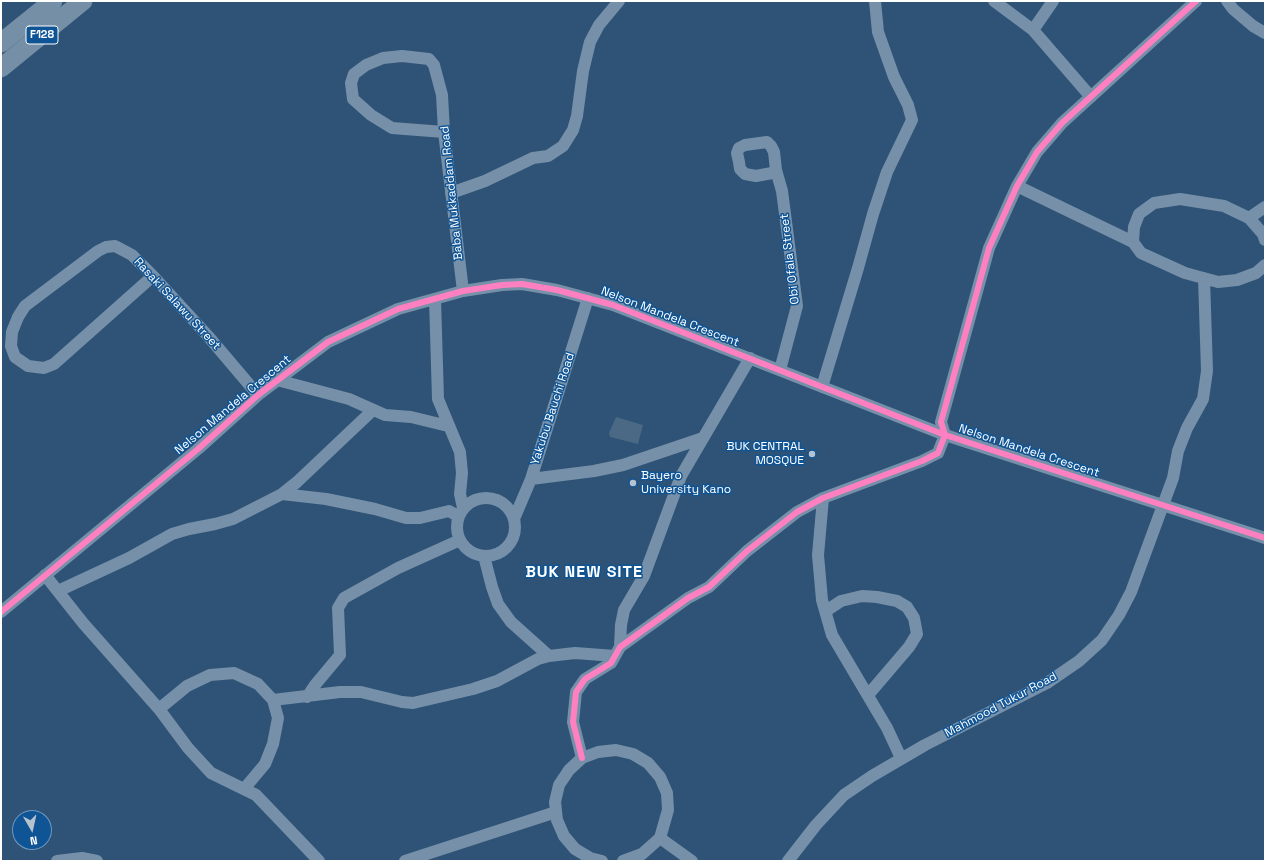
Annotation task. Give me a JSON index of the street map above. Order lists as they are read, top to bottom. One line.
{"streets":{"main road":["F128"],"street":["Baba Mukkaddam Road","Obi Ofala Street","Rasaki Salawu Street","Nelson Mandela Crescent","Yakubu Bauchi Road","Mahmood Tukur Road"]},"crossings":[["Baba Mukkaddam Road","Nelson Mandela Crescent"],["Obi Ofala Street","Nelson Mandela Crescent"],["Rasaki Salawu Street","Nelson Mandela Crescent"],["Nelson Mandela Crescent","Yakubu Bauchi Road"],["Nelson Mandela Crescent","Mahmood Tukur Road"]],"districts":["BUK NEW SITE"],"places":["BUK CENTRAL MOSQUE","Bayero University Kano"],"north":"bottom"}
